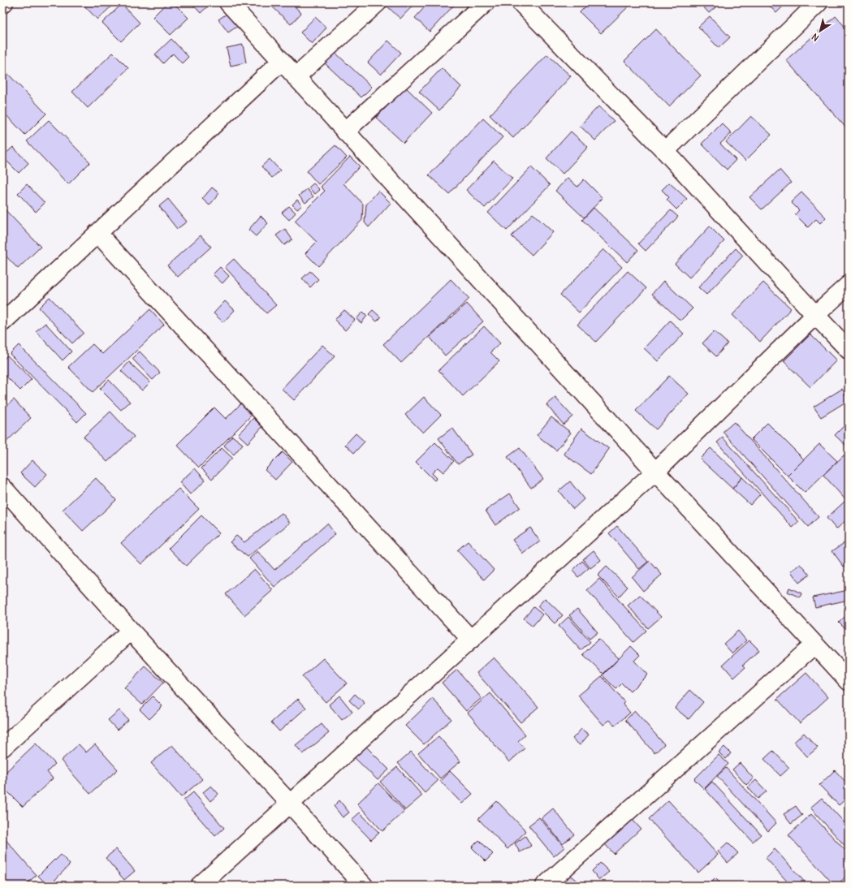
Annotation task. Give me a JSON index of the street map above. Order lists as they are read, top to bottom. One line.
{"north":"bottom left"}
